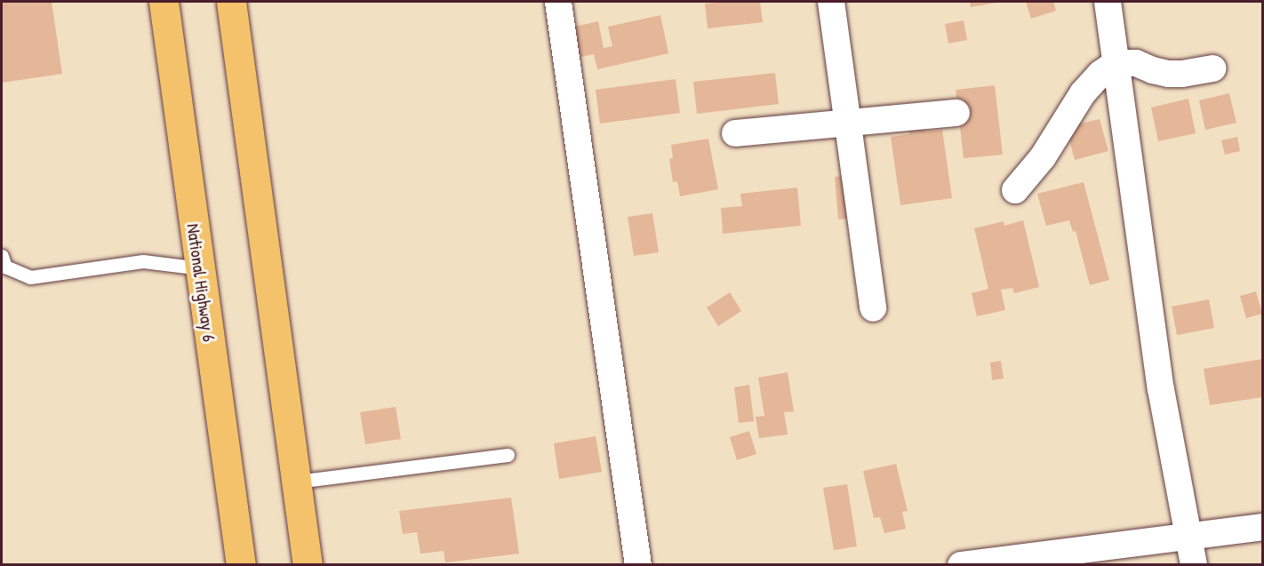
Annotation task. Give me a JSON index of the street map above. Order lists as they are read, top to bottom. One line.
{"streets":{"highway":["National Highway 6"]}}
